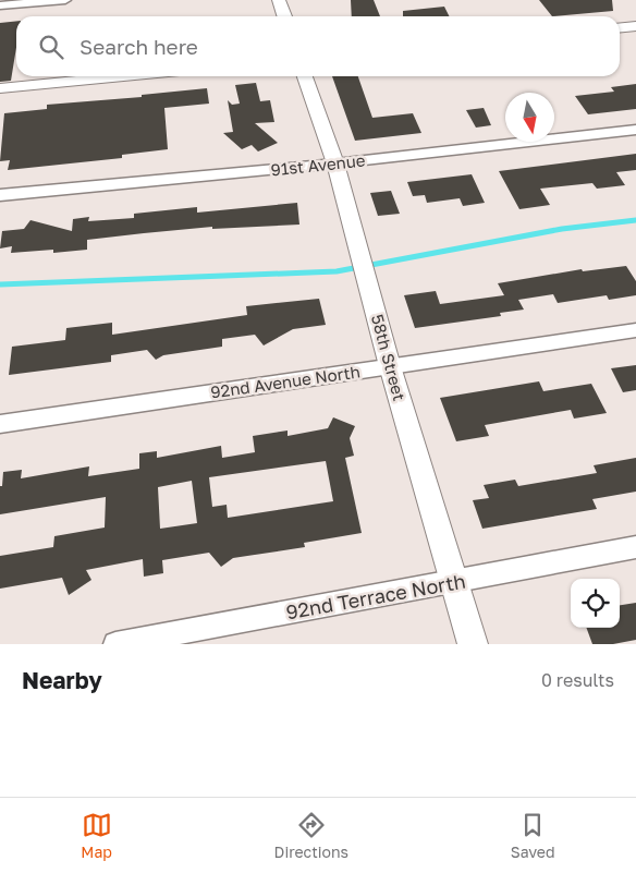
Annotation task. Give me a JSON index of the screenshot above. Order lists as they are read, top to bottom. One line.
{"streets":{"street":["91st Avenue","58th Street","92nd Avenue North","92nd Terrace North"]},"crossings":[["91st Avenue","58th Street"],["58th Street","92nd Avenue North"],["58th Street","92nd Terrace North"]],"north":"bottom","page":{"search":"Search here","heading":["Nearby","0 results"],"nav":["Map","Directions","Saved"]}}
